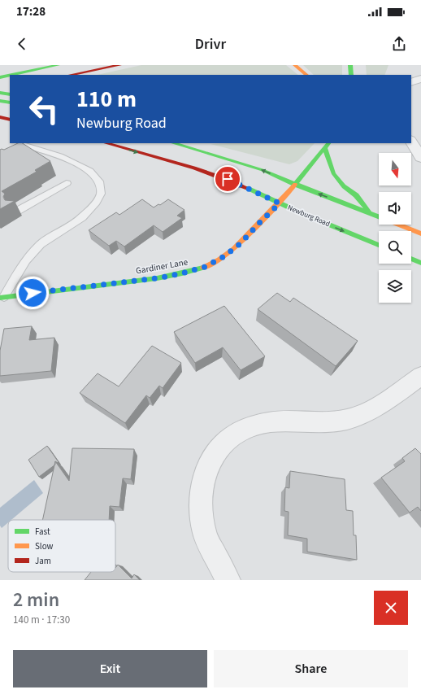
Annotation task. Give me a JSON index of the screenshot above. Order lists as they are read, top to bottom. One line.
{"streets":{"main road":["Newburg Road","Gardiner Lane"]},"crossings":[["Newburg Road","Gardiner Lane"]],"legend":["Fast","Slow","Jam"],"north":"bottom","page":{"status":"17:28","header":"Drivr","turn":["110 m","Newburg Road"],"heading":["2 min","140 m · 17:30"],"buttons":["Exit","Share"]}}
